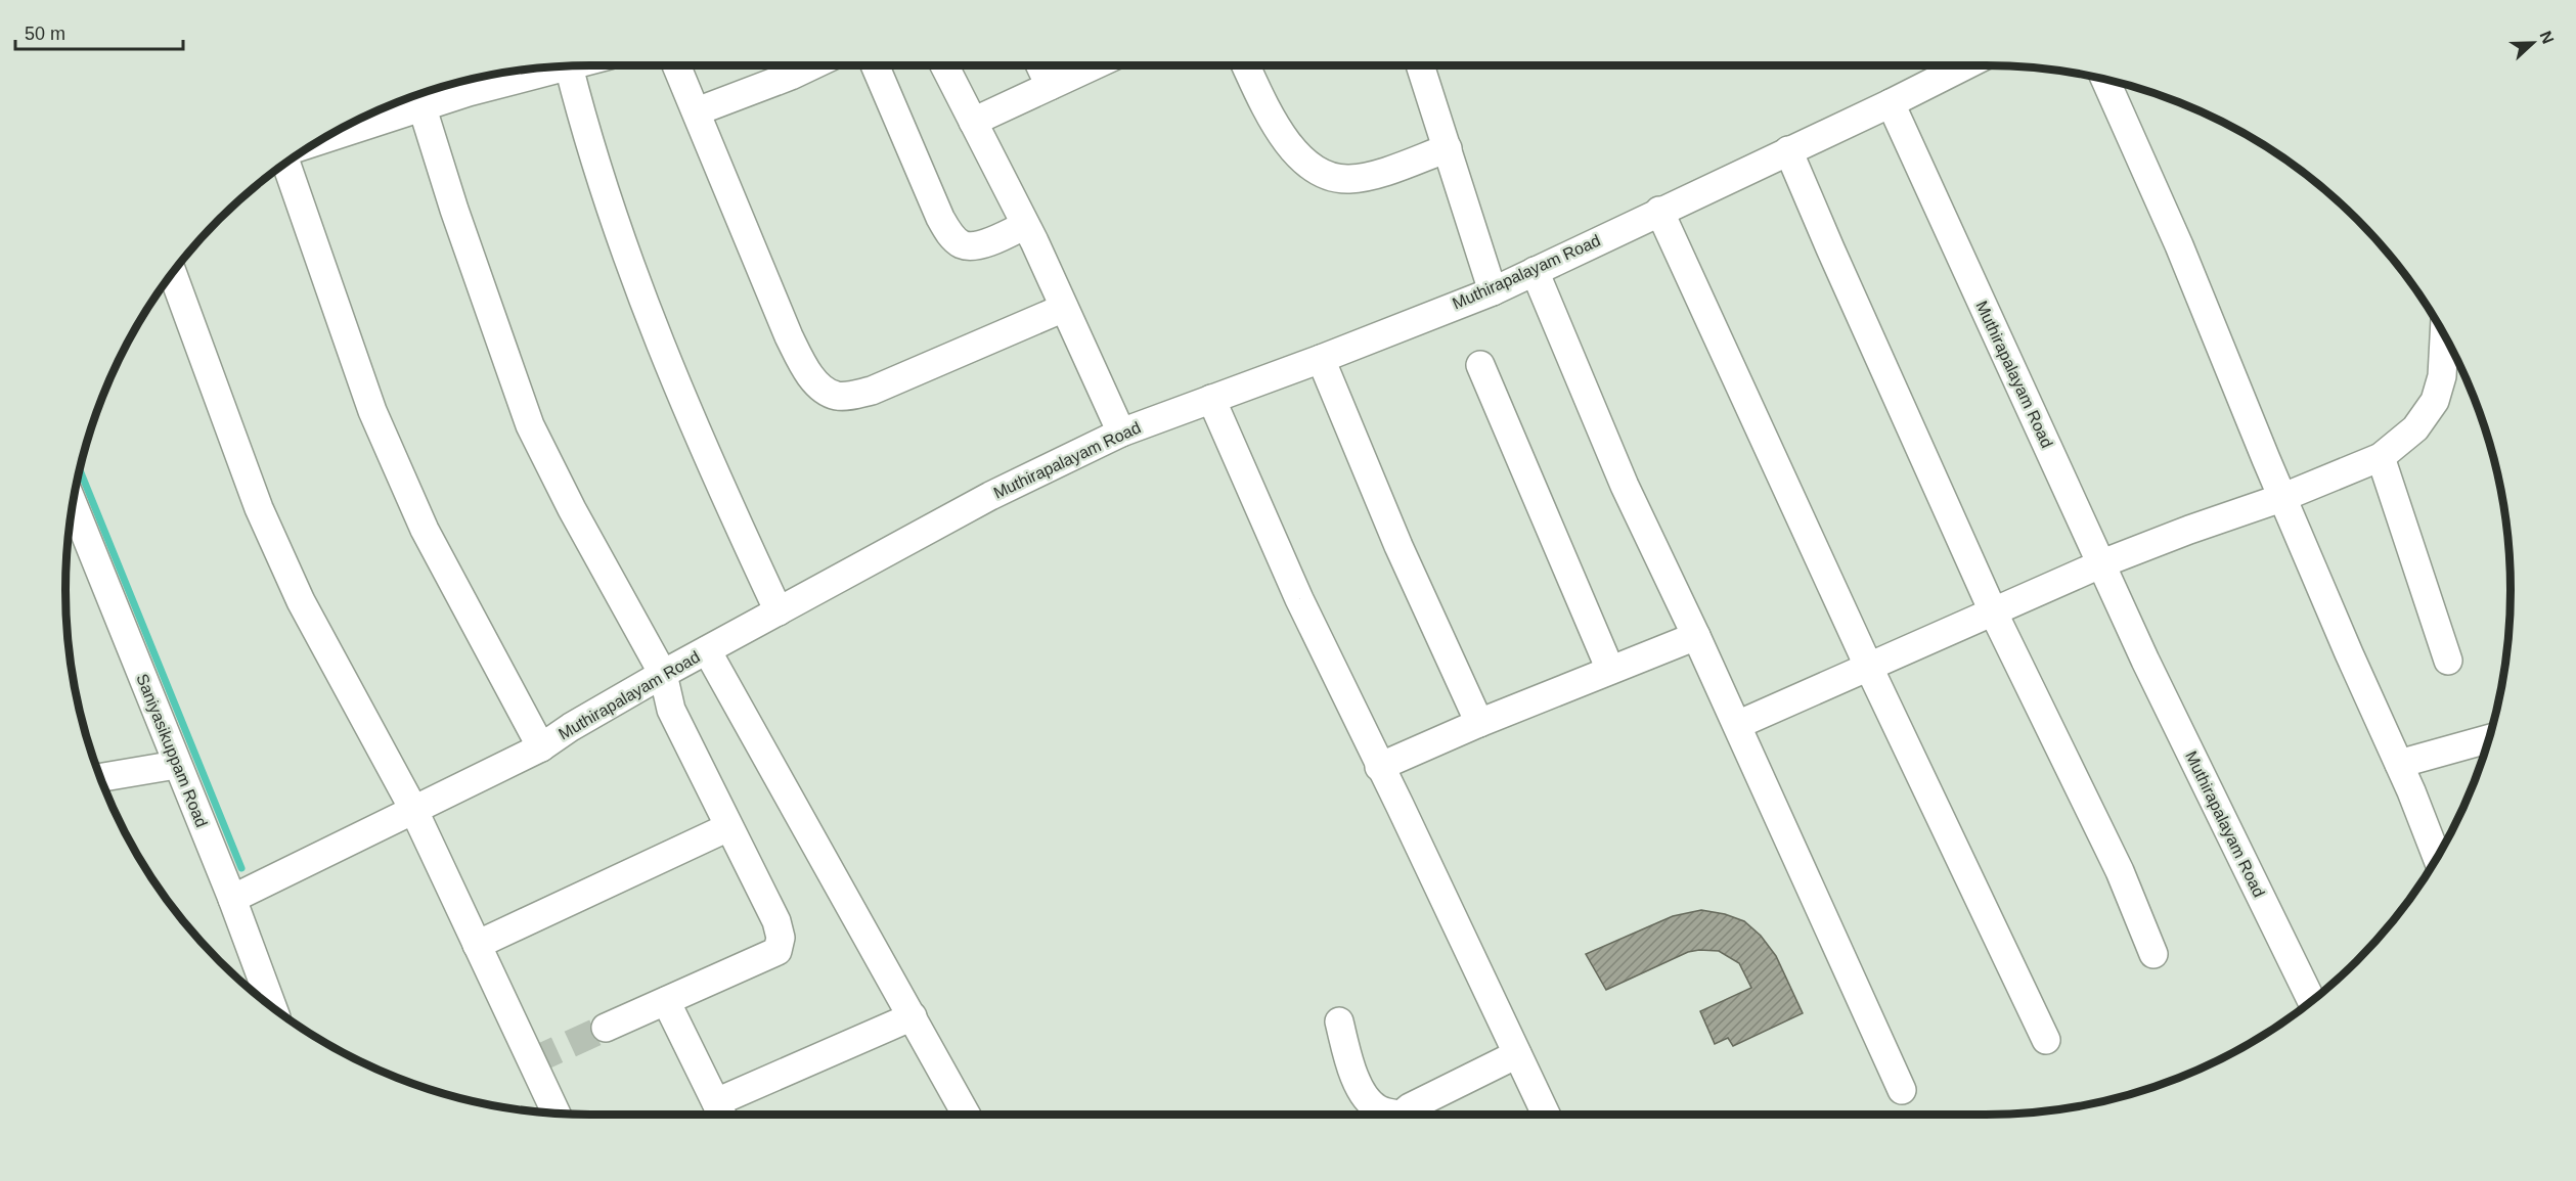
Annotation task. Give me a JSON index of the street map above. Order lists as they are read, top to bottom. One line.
{"streets":{"street":["Muthirapalayam Road","Saniyasikuppam Road"]},"crossings":[["Muthirapalayam Road","Saniyasikuppam Road"]],"scale_bar":"50 m","north":"right"}
